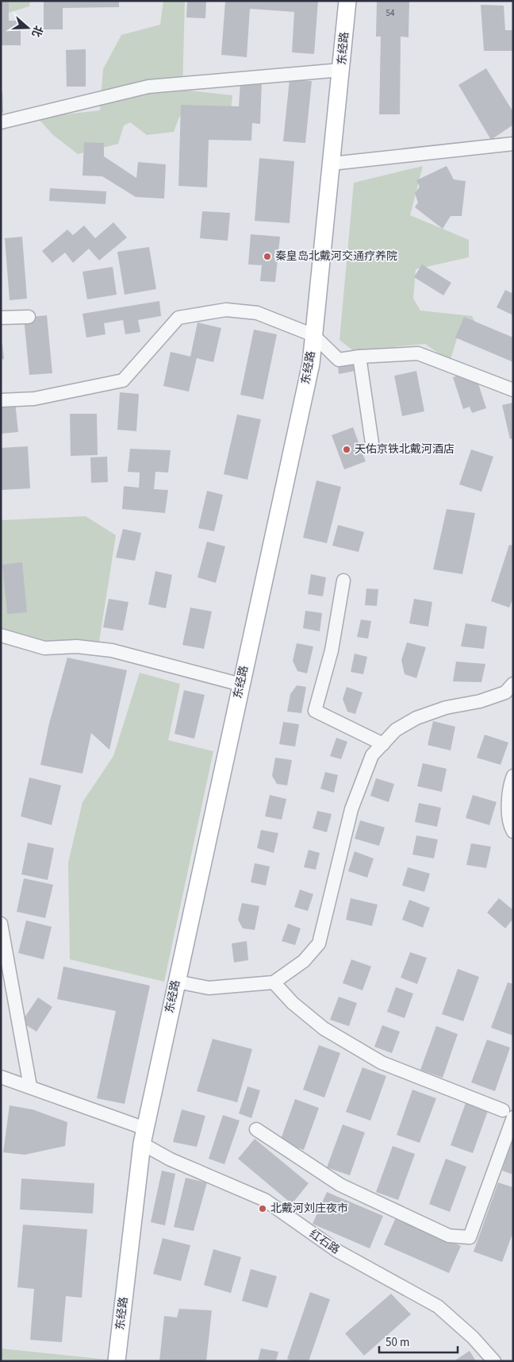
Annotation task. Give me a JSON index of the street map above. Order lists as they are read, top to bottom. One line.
{"streets":{"main road":["东经路"],"street":["红石路"]},"crossings":[["东经路","红石路"]],"places":["秦皇岛北戴河交通疗养院","天佑京铁北戴河酒店","北戴河刘庄夜市"],"house_numbers":["54"],"scale_bar":"50 m","north":"right"}
